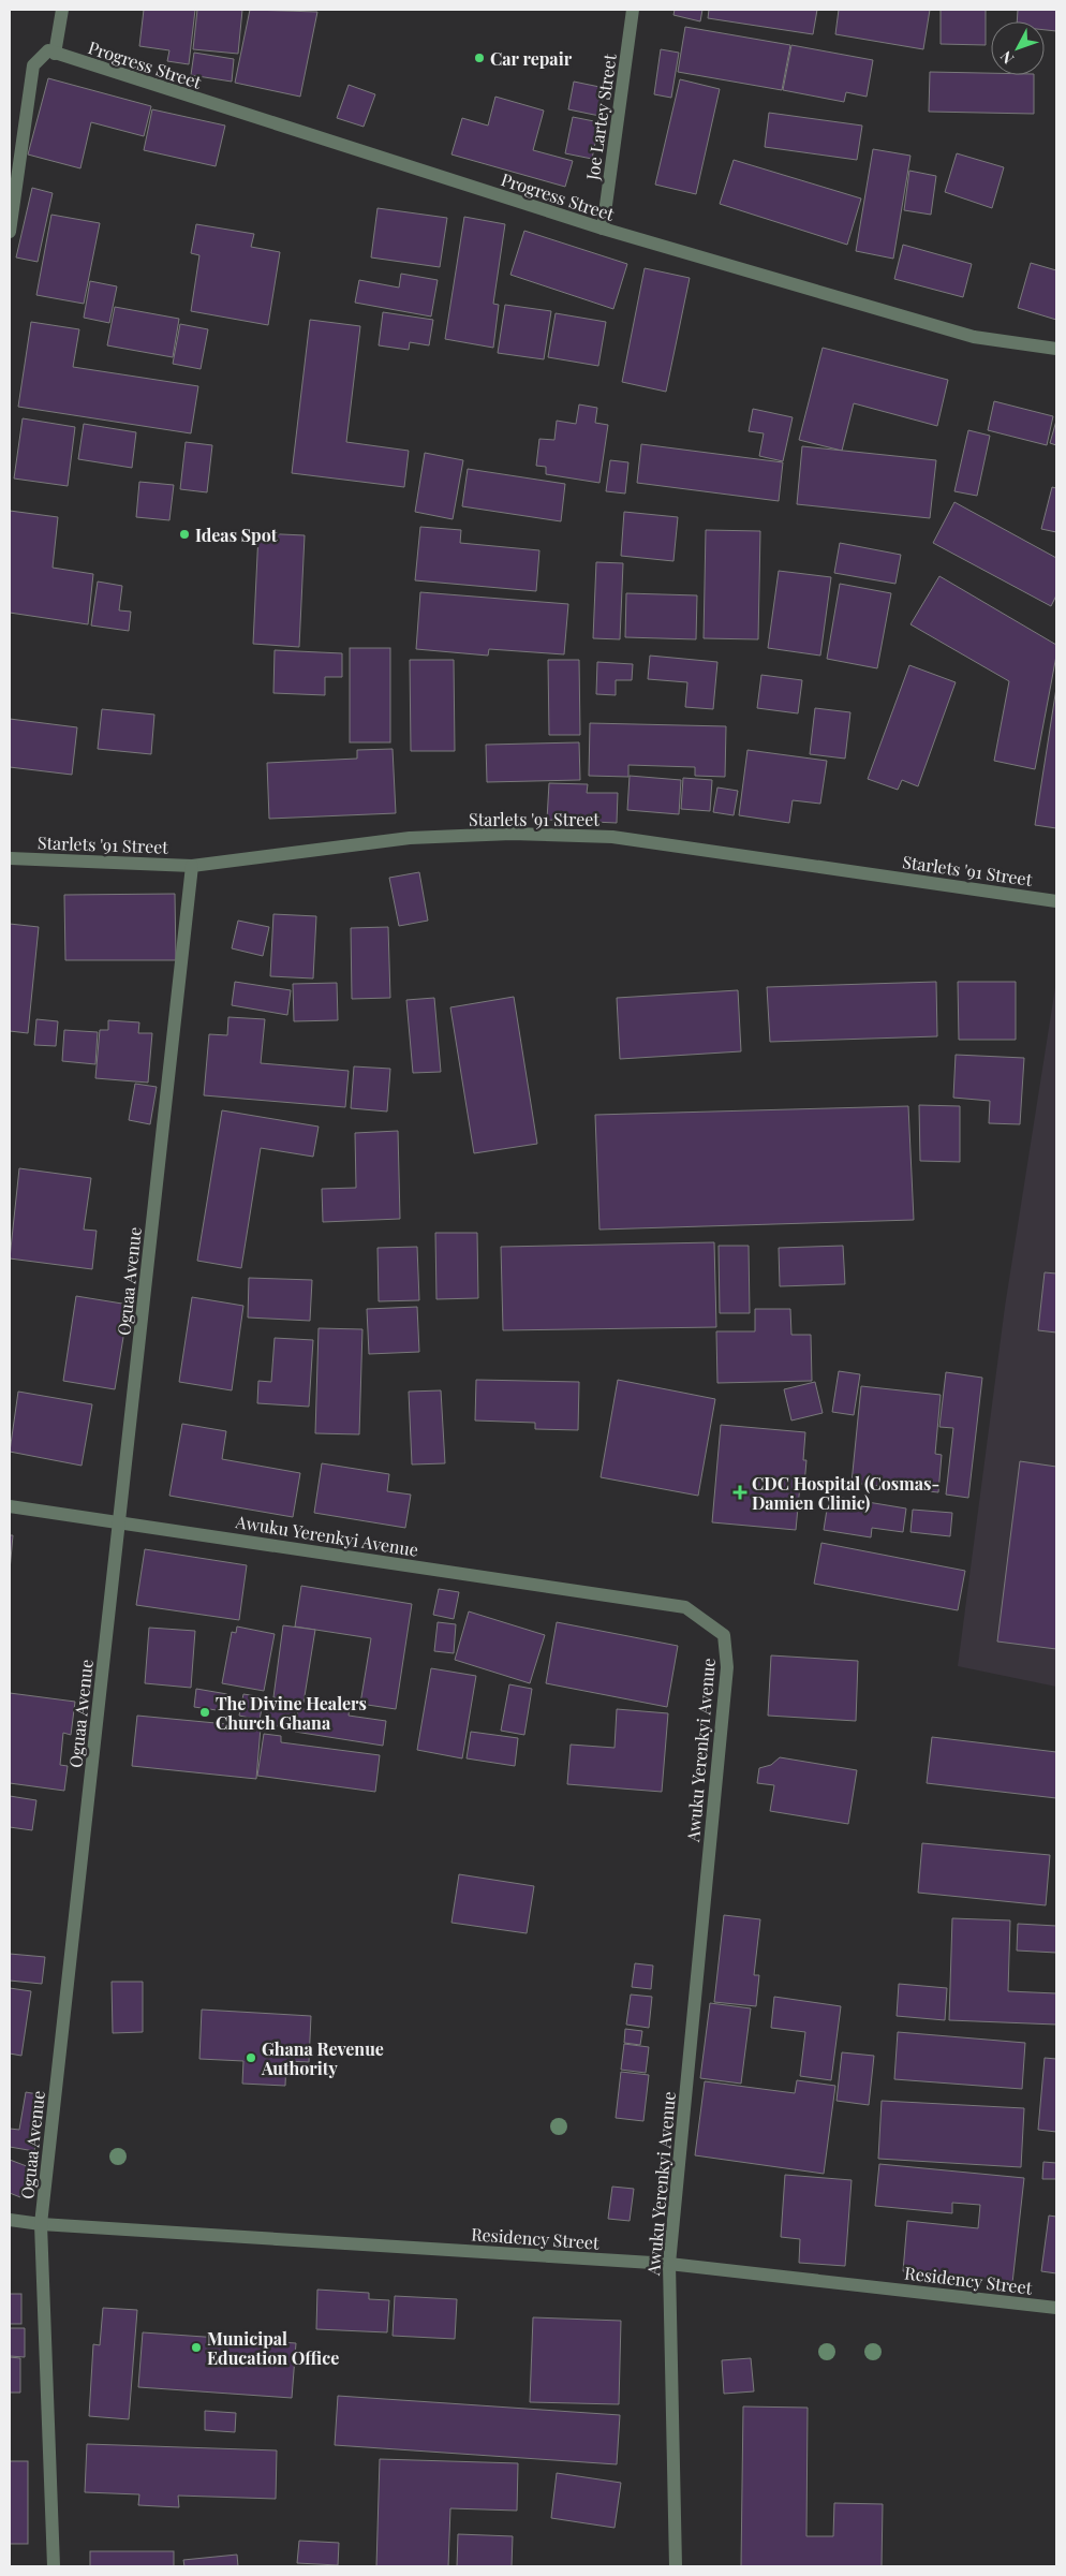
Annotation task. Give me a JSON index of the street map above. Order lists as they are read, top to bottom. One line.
{"streets":{"street":["Progress Street","Joe Lartey Street","Starlets '91 Street","Oguaa Avenue","Awuku Yerenkyi Avenue","Residency Street"]},"crossings":[["Progress Street","Joe Lartey Street"],["Starlets '91 Street","Oguaa Avenue"],["Oguaa Avenue","Awuku Yerenkyi Avenue"],["Oguaa Avenue","Residency Street"],["Awuku Yerenkyi Avenue","Residency Street"]],"places":{"other":["Car repair","Ideas Spot","The Divine Healers Church Ghana","Ghana Revenue Authority","Municipal Education Office"],"health":["CDC Hospital (Cosmas- Damien Clinic)"]},"north":"bottom left"}
